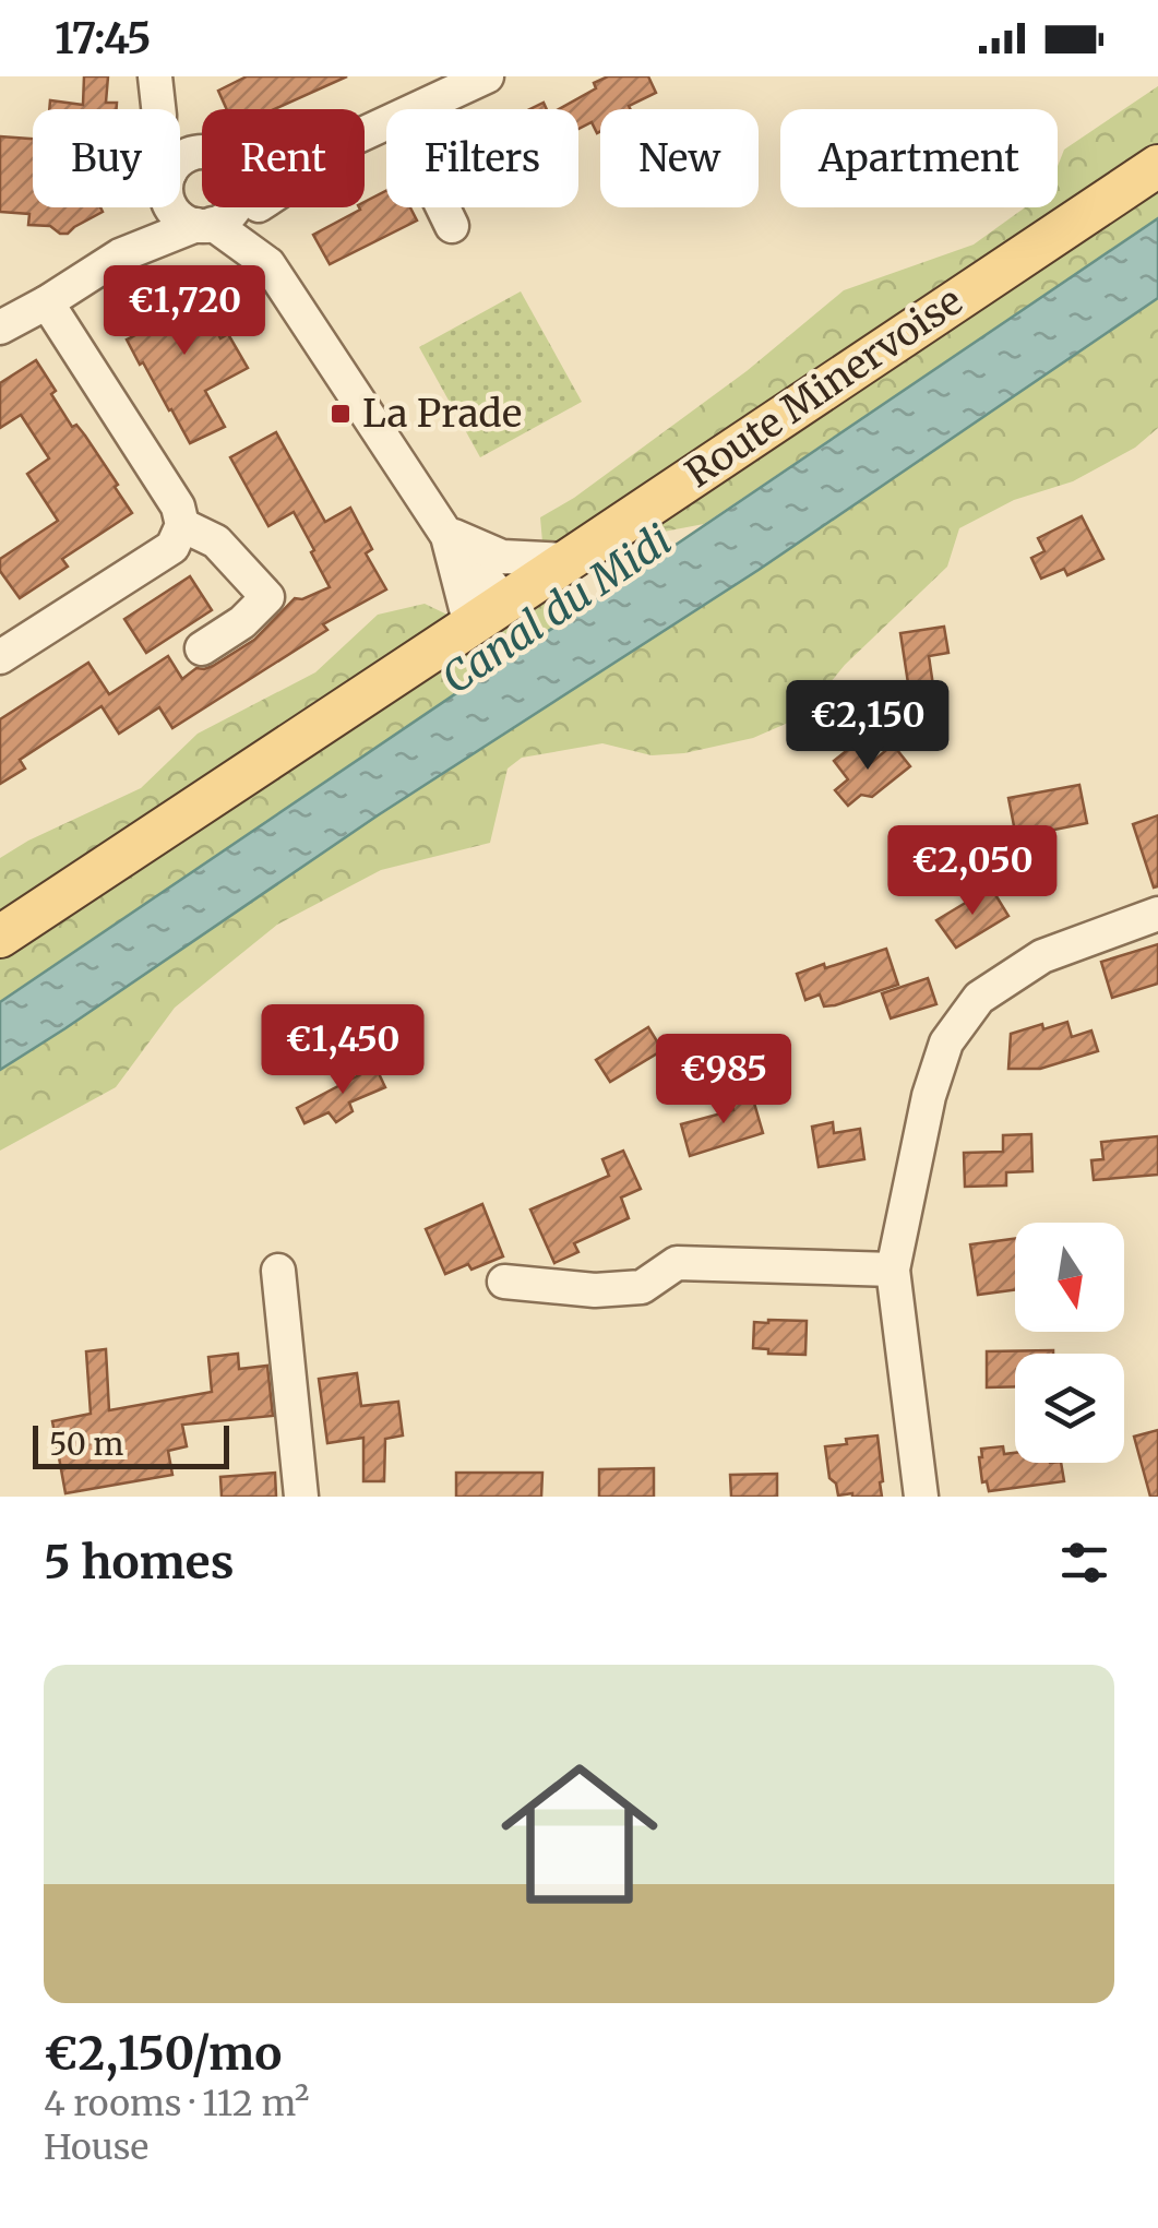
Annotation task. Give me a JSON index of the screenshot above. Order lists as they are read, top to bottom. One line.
{"streets":{"main road":["Route Minervoise"]},"water":["Canal du Midi"],"places":{"transit":["La Prade"]},"scale_bar":"50 m","north":"bottom","page":{"status":"17:45","chip":["Buy","Rent","Filters","New","Apartment"],"price":["€1,720","€2,150","€2,050","€1,450","€985"],"scale":"50 m","heading":"5 homes","list":[{"name":"€2,150/mo","note":"4 rooms · 112 m² · House"}]}}
